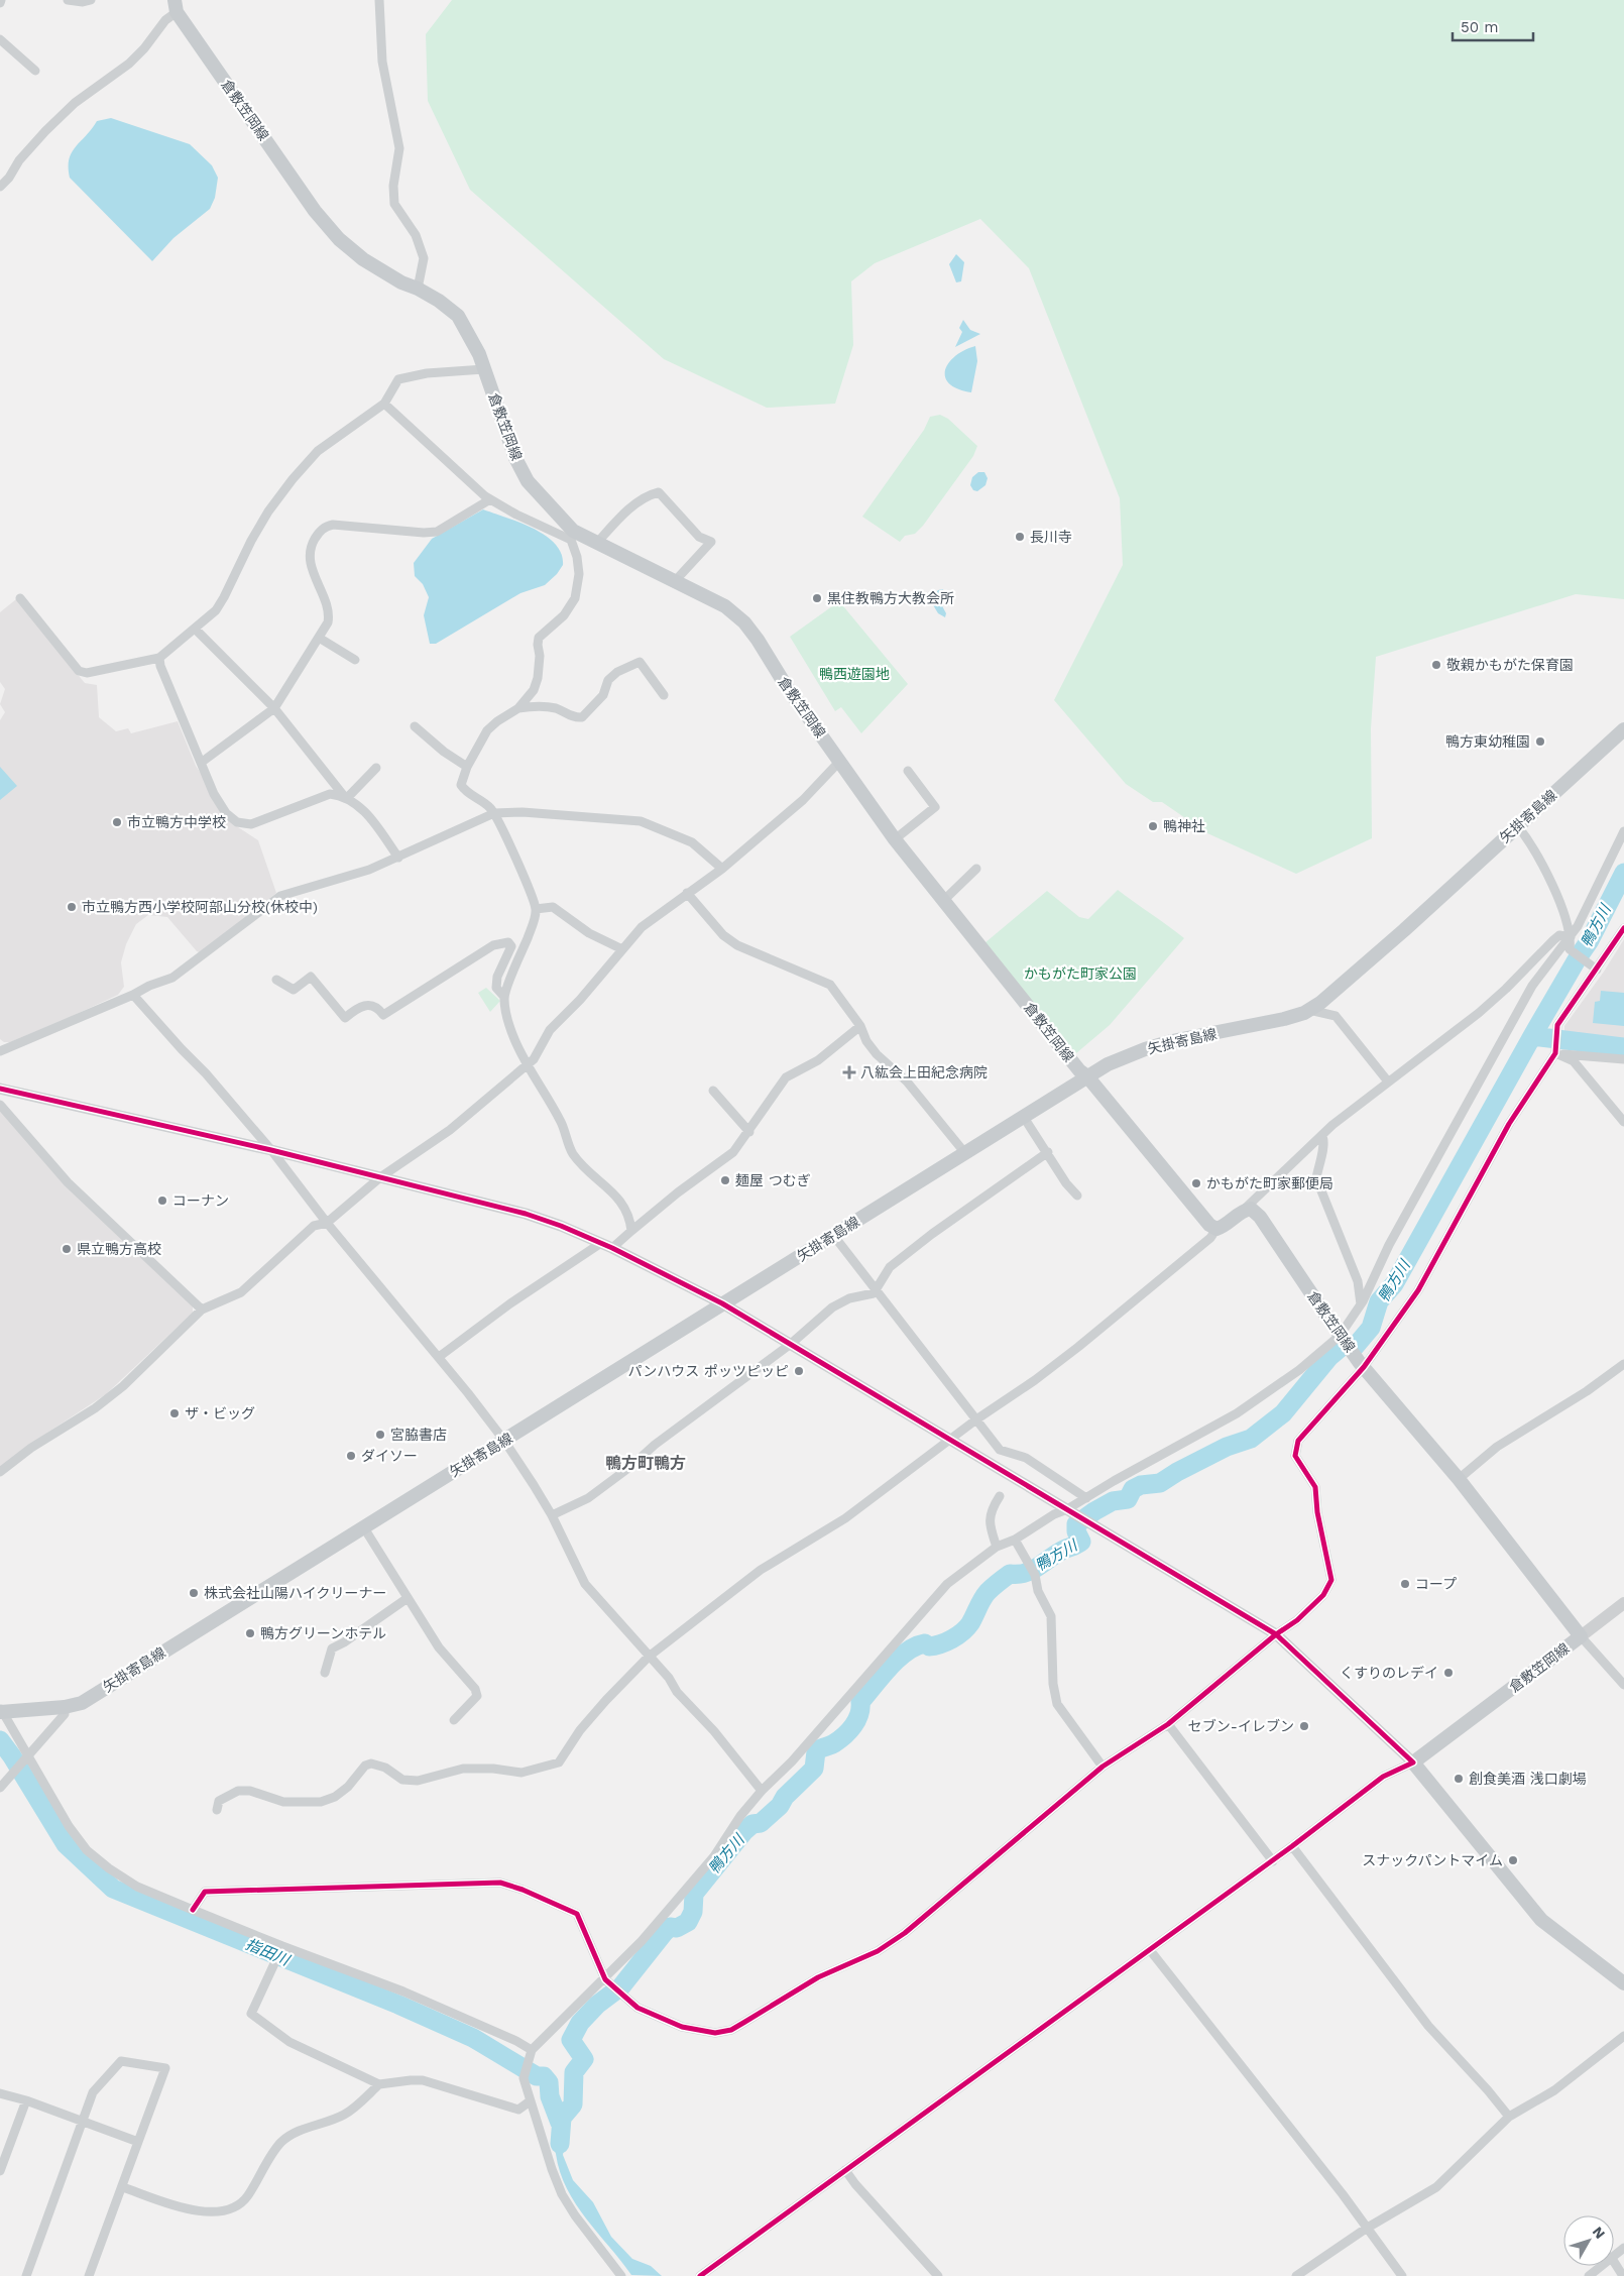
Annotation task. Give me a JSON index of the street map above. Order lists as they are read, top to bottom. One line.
{"streets":{"main road":["倉敷笠岡線","矢掛寄島線"]},"crossings":[["倉敷笠岡線","矢掛寄島線"]],"districts":["鴨方町鴨方"],"water":["鴨方川","指田川"],"parks":["鴨西遊園地","かもがた町家公園"],"places":{"other":["長川寺","黒住教鴨方大教会所","敬親かもがた保育園","鴨方東幼稚園","市立鴨方中学校","鴨神社","市立鴨方西小学校阿部山分校(休校中)","麺屋 つむぎ","かもがた町家郵便局","コーナン","県立鴨方高校","パンハウス ポッツピッピ","ザ・ビッグ","宮脇書店","ダイソー","コープ","株式会社山陽ハイクリーナー","鴨方グリーンホテル","くすりのレデイ","セブン-イレブン","創食美酒 浅口劇場","スナックパントマイム"],"health":["八紘会上田紀念病院"]},"scale_bar":"50 m","north":"top right"}
